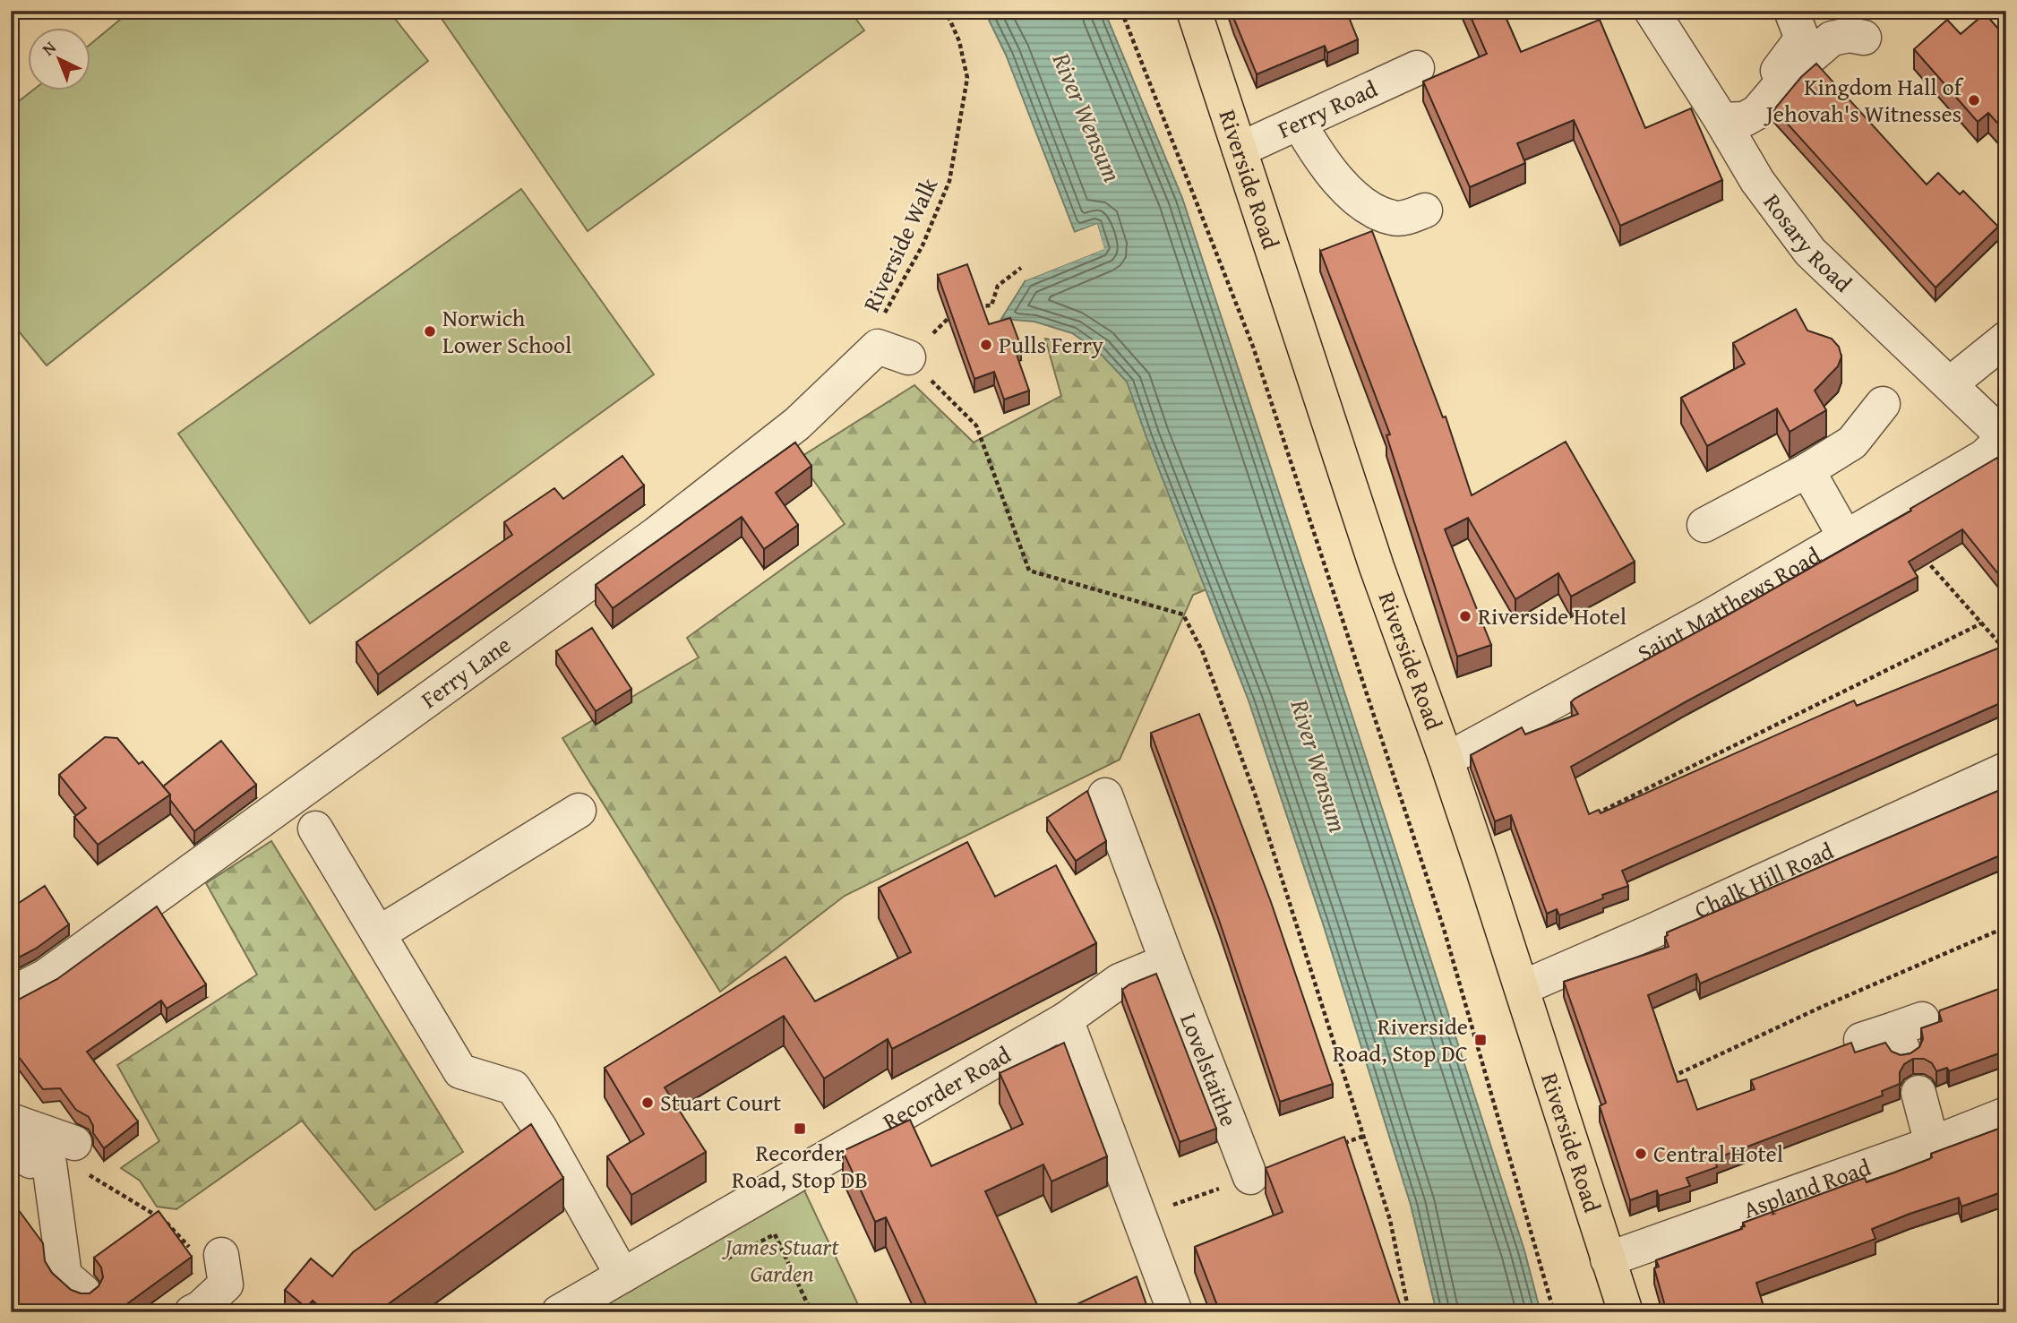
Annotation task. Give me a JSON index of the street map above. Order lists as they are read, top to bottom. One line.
{"streets":{"main road":["Riverside Road"],"street":["Ferry Road","Rosary Road","Saint Matthews Road","Ferry Lane","Chalk Hill Road","Lovelstaithe","Recorder Road","Aspland Road"],"path":["Riverside Walk"]},"crossings":[["Ferry Road","Riverside Road"],["Riverside Road","Saint Matthews Road"],["Riverside Road","Chalk Hill Road"],["Riverside Road","Aspland Road"],["Rosary Road","Saint Matthews Road"],["Riverside Walk","Ferry Lane"]],"water":["River Wensum"],"parks":["James Stuart Garden"],"places":{"other":["Kingdom Hall of Jehovah's Witnesses","Norwich Lower School","Pulls Ferry","Riverside Hotel","Stuart Court","Central Hotel"],"transit":["Riverside Road, Stop DC","Recorder Road, Stop DB"]},"north":"top left"}
